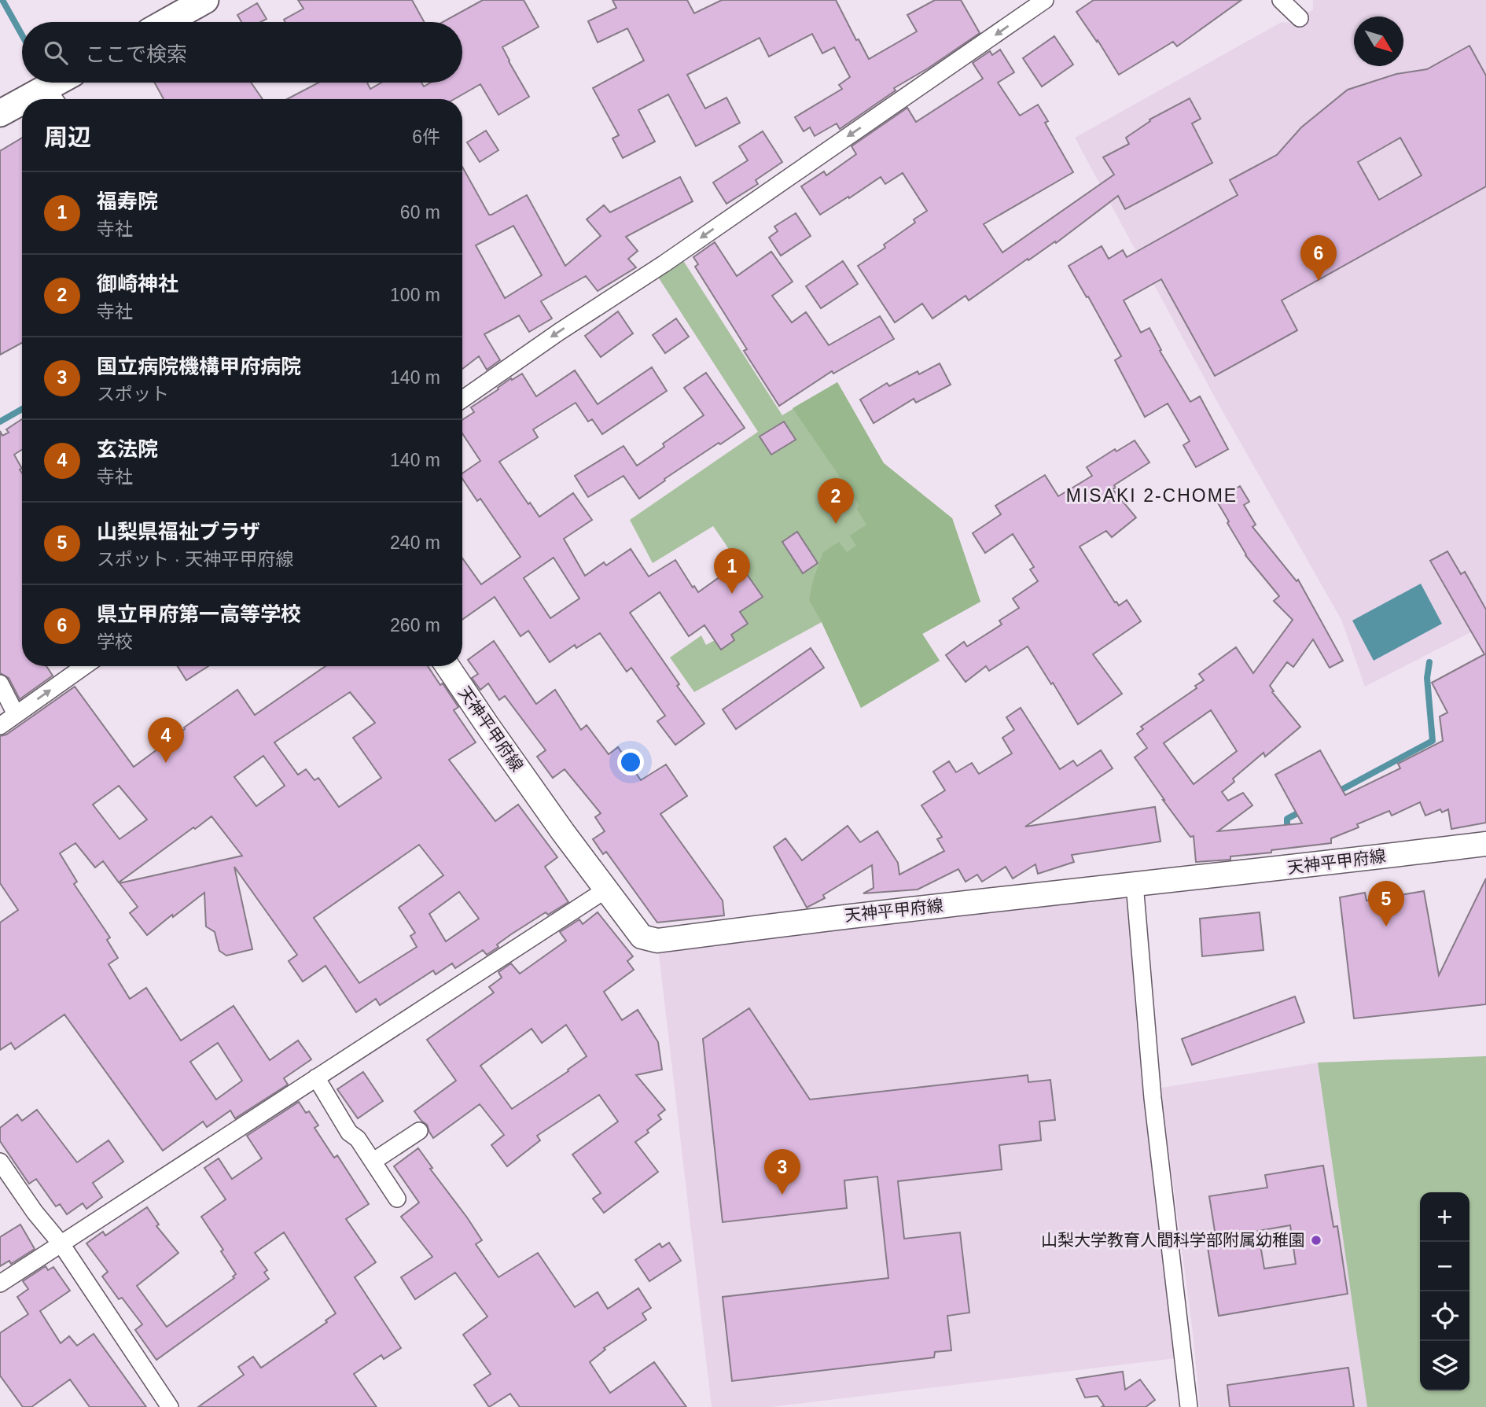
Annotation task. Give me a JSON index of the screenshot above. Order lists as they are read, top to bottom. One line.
{"streets":{"main road":["天神平甲府線"]},"districts":["MISAKI 2-CHOME"],"places":["山梨大学教育人間科学部附属幼稚園"],"north":"bottom right","page":{"search":"ここで検索","heading":["周辺","6件"],"list":[{"mark":"1","name":"福寿院","note":"寺社","value":"60 m"},{"mark":"2","name":"御崎神社","note":"寺社","value":"100 m"},{"mark":"3","name":"国立病院機構甲府病院","note":"スポット","value":"140 m"},{"mark":"4","name":"玄法院","note":"寺社","value":"140 m"},{"mark":"5","name":"山梨県福祉プラザ","note":"スポット · 天神平甲府線","value":"240 m"},{"mark":"6","name":"県立甲府第一高等学校","note":"学校","value":"260 m"}],"pins":["6","2","1","4","5","3"],"map_buttons":["+","−"]}}
